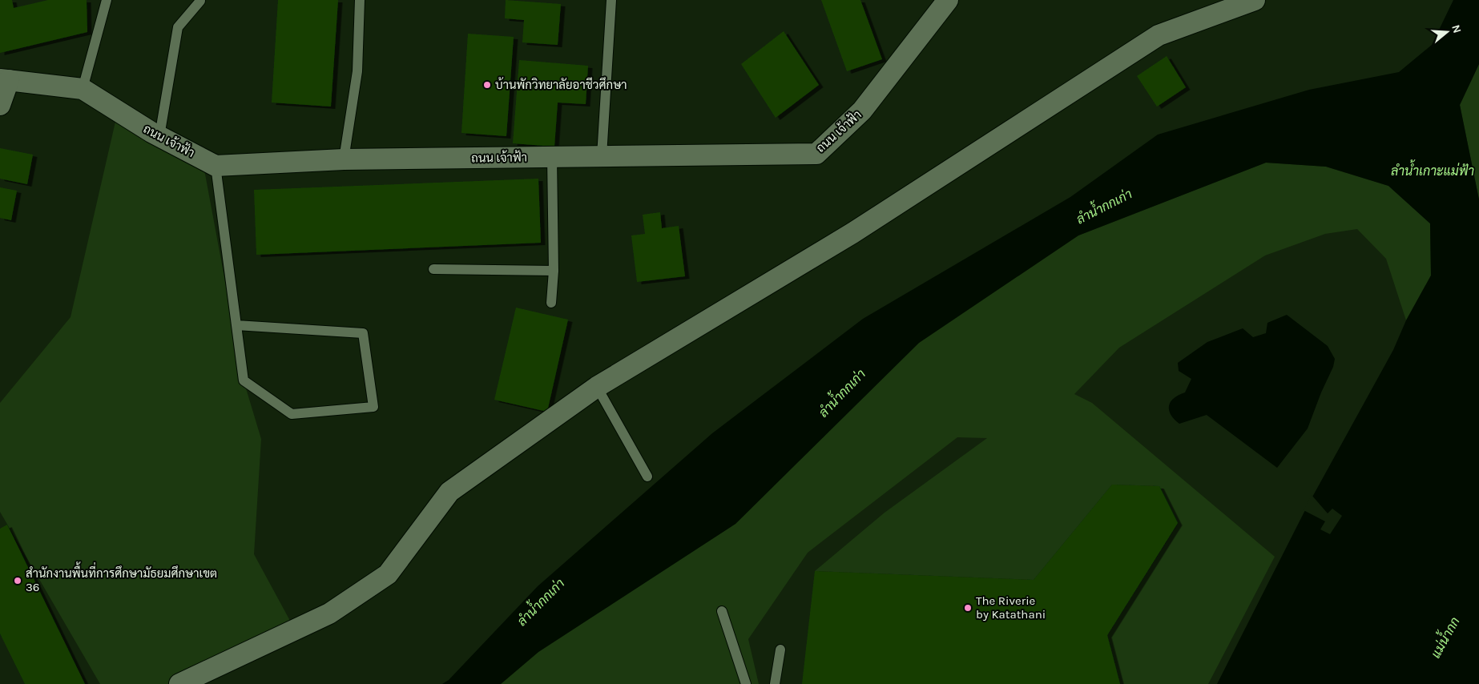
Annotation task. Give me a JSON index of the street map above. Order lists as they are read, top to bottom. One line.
{"streets":{"street":["ถนน เจ้าฟ้า"]},"water":["ลำน้ำเกาะแม่ฟ้า","ลำน้ำกกเก่า","แม่น้ำกก"],"places":["บ้านพักวิทยาลัยอาชีวศึกษา","สำนักงานพื้นที่การศึกษามัธยมศึกษาเขต 36","The Riverie by Katathani"],"north":"right"}
